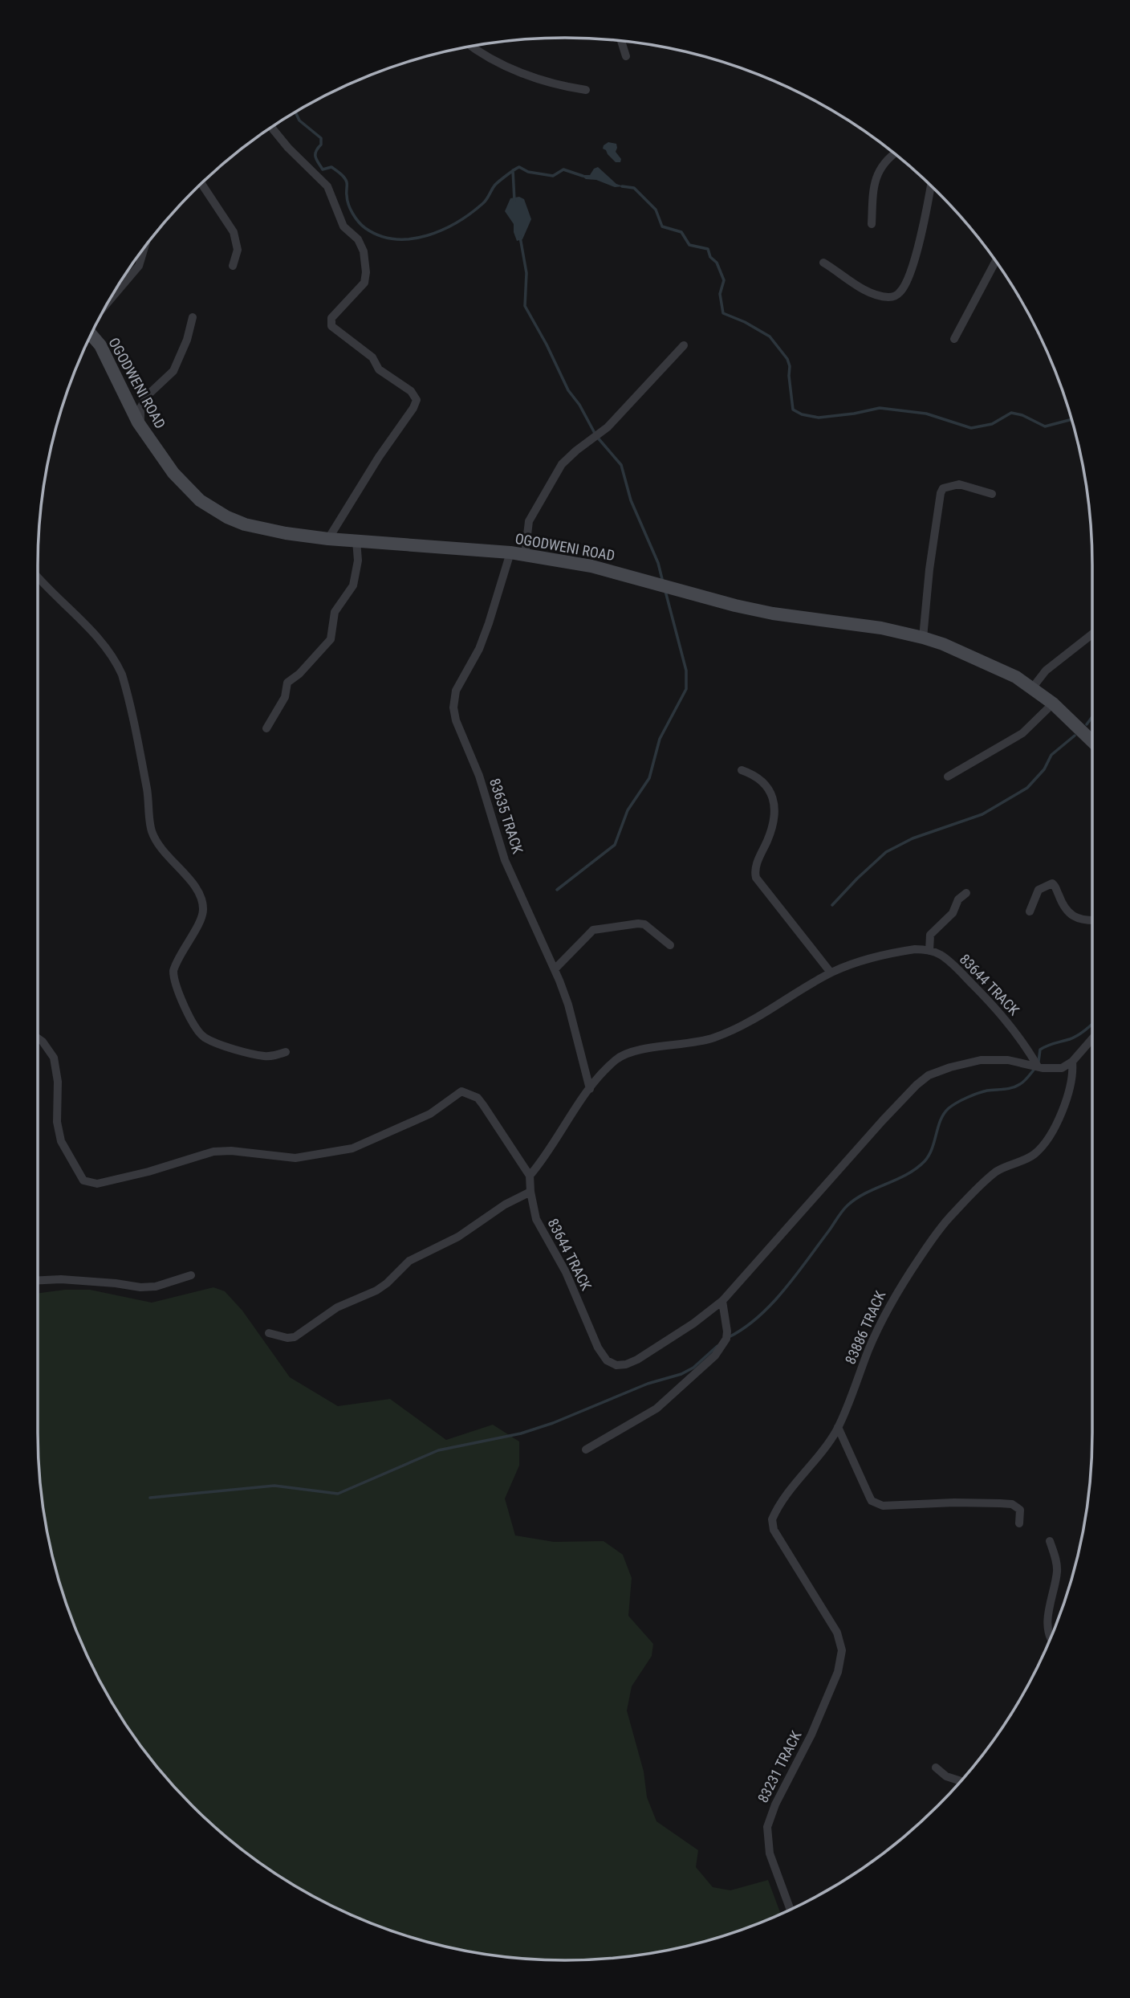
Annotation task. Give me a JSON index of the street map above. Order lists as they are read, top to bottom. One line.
{"streets":{"street":["OGODWENI ROAD","83635 TRACK","83644 TRACK","83886 TRACK","83231 TRACK"]},"crossings":[["OGODWENI ROAD","83635 TRACK"],["83644 TRACK","83886 TRACK"],["83886 TRACK","83231 TRACK"]]}
